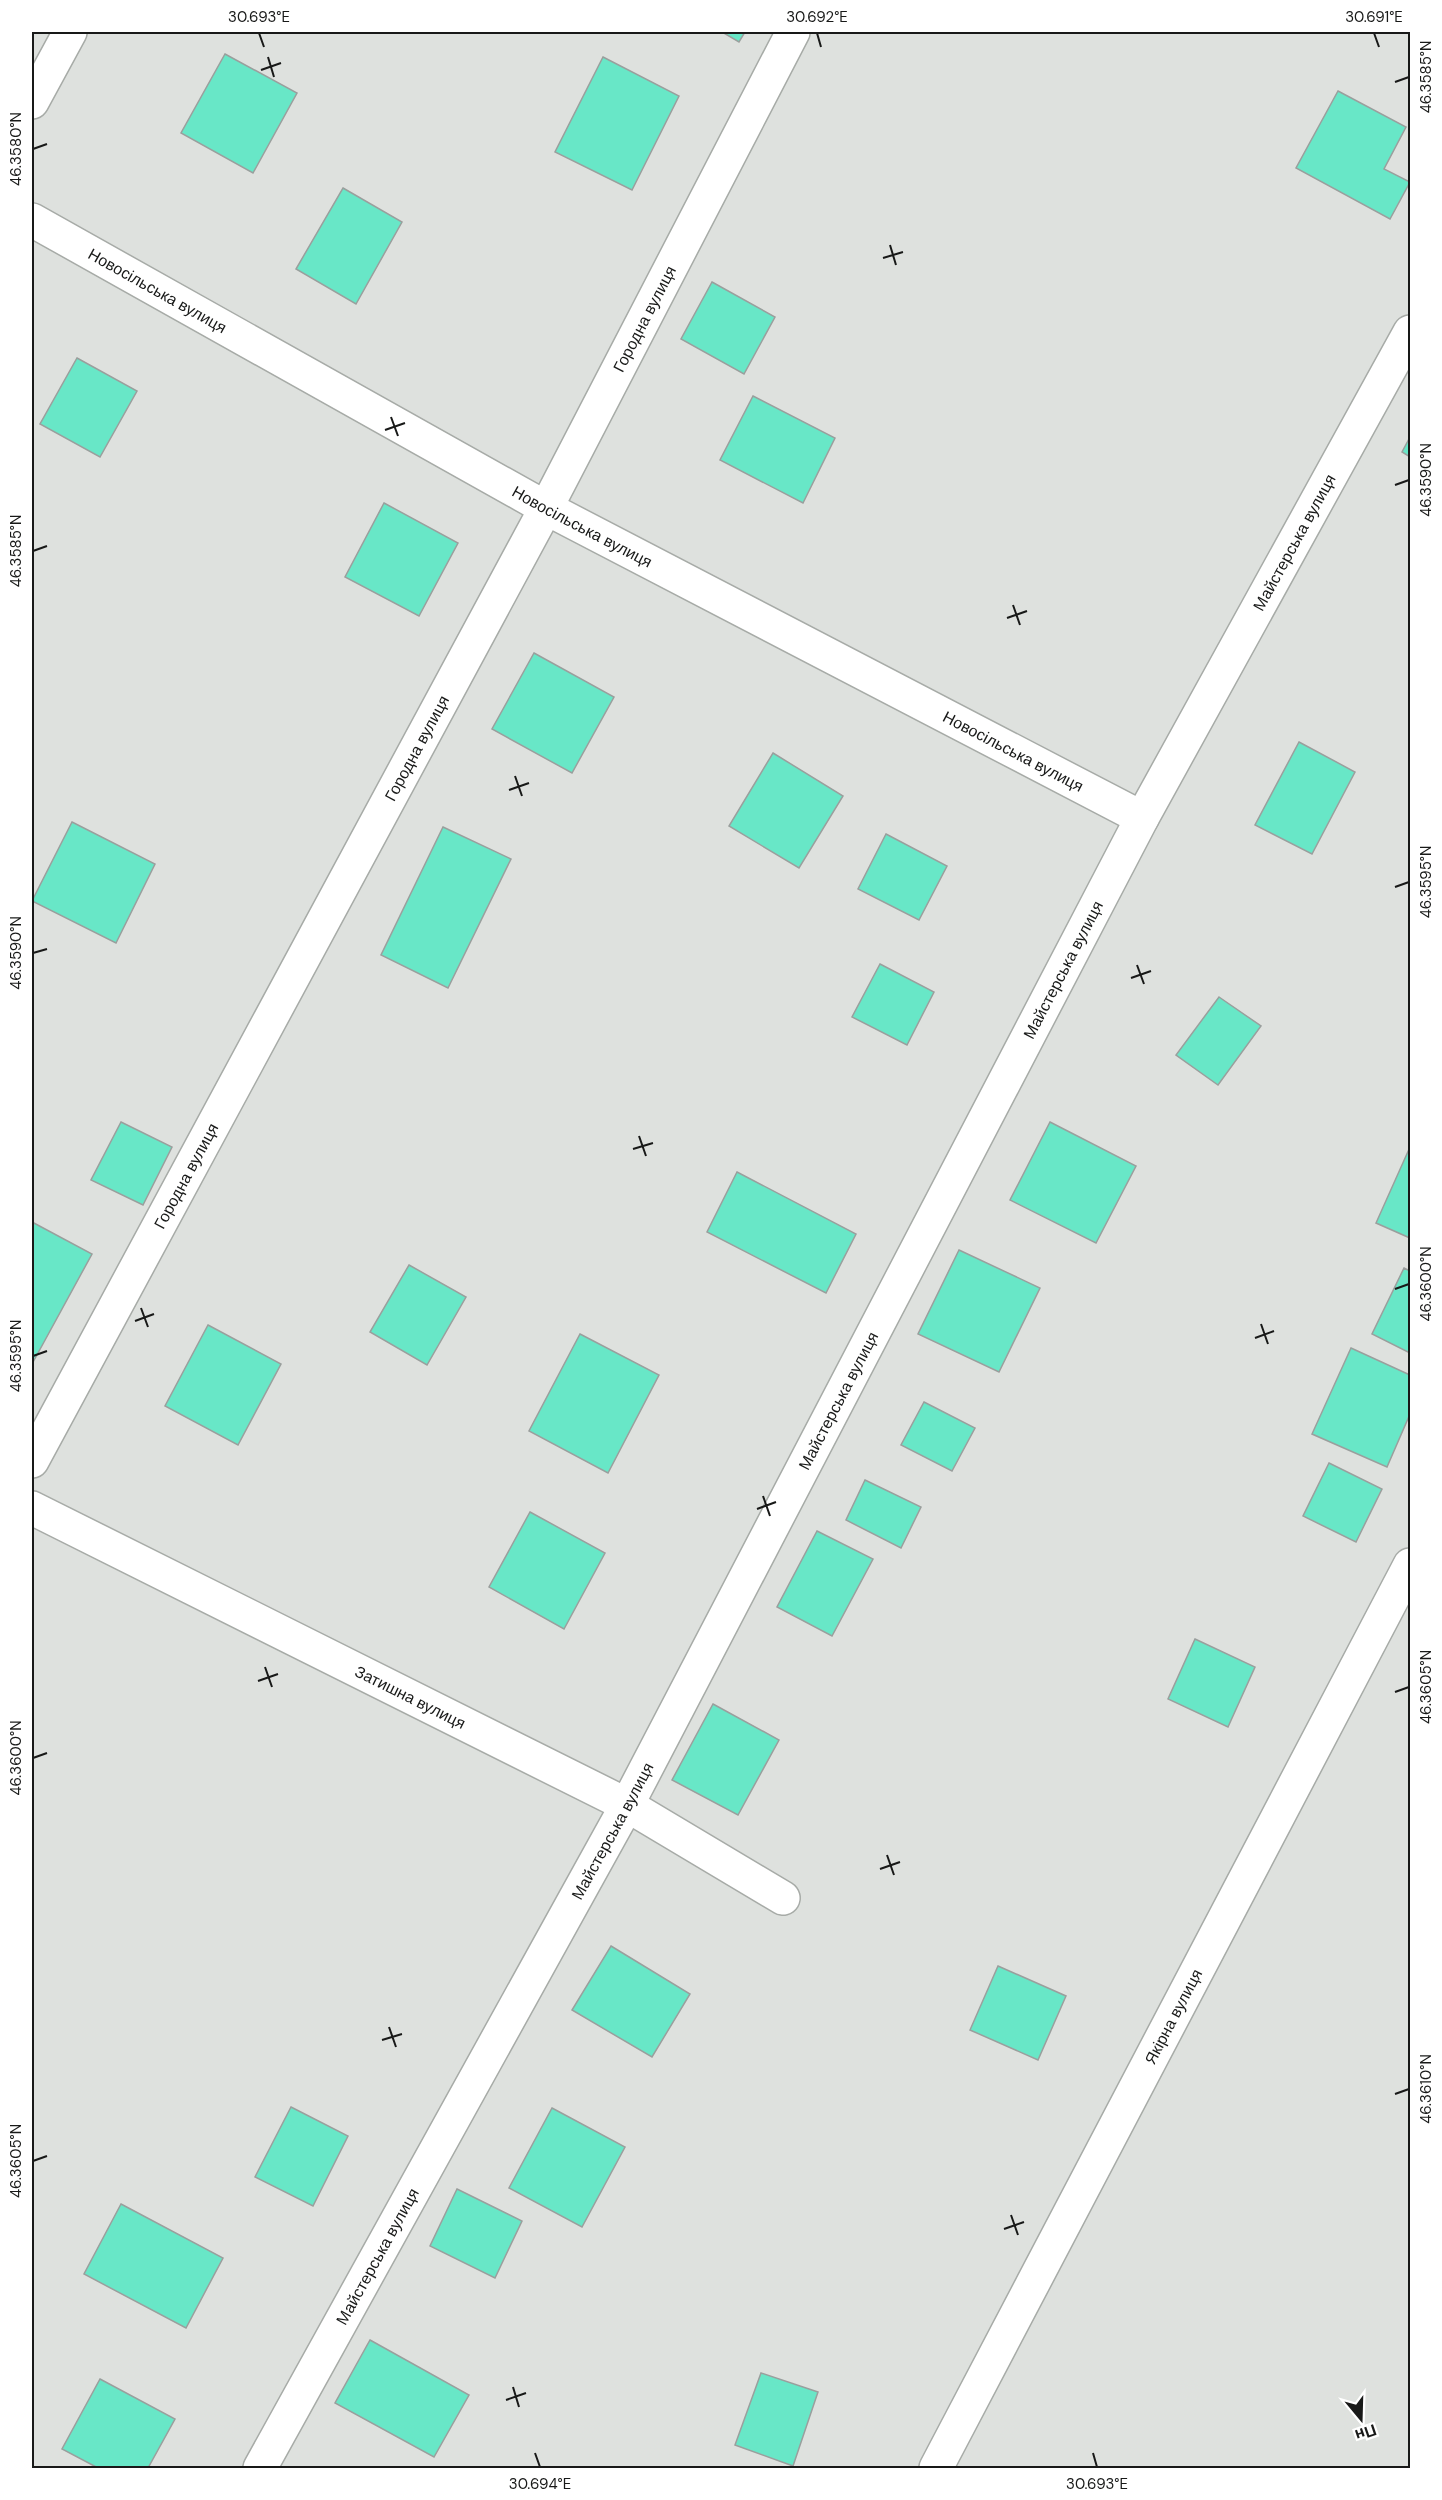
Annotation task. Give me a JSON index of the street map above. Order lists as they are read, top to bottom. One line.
{"streets":{"street":["Новосільська вулиця","Городна вулиця","Майстерська вулиця","Затишна вулиця","Якірна вулиця"]},"crossings":[["Новосільська вулиця","Городна вулиця"],["Новосільська вулиця","Майстерська вулиця"],["Майстерська вулиця","Затишна вулиця"]],"north":"bottom","coordinates":["30.693°E","30.692°E","30.691°E","46.3585°N","46.3580°N","46.3590°N","46.3595°N","46.3600°N","46.3605°N","46.3610°N","30.694°E"]}
